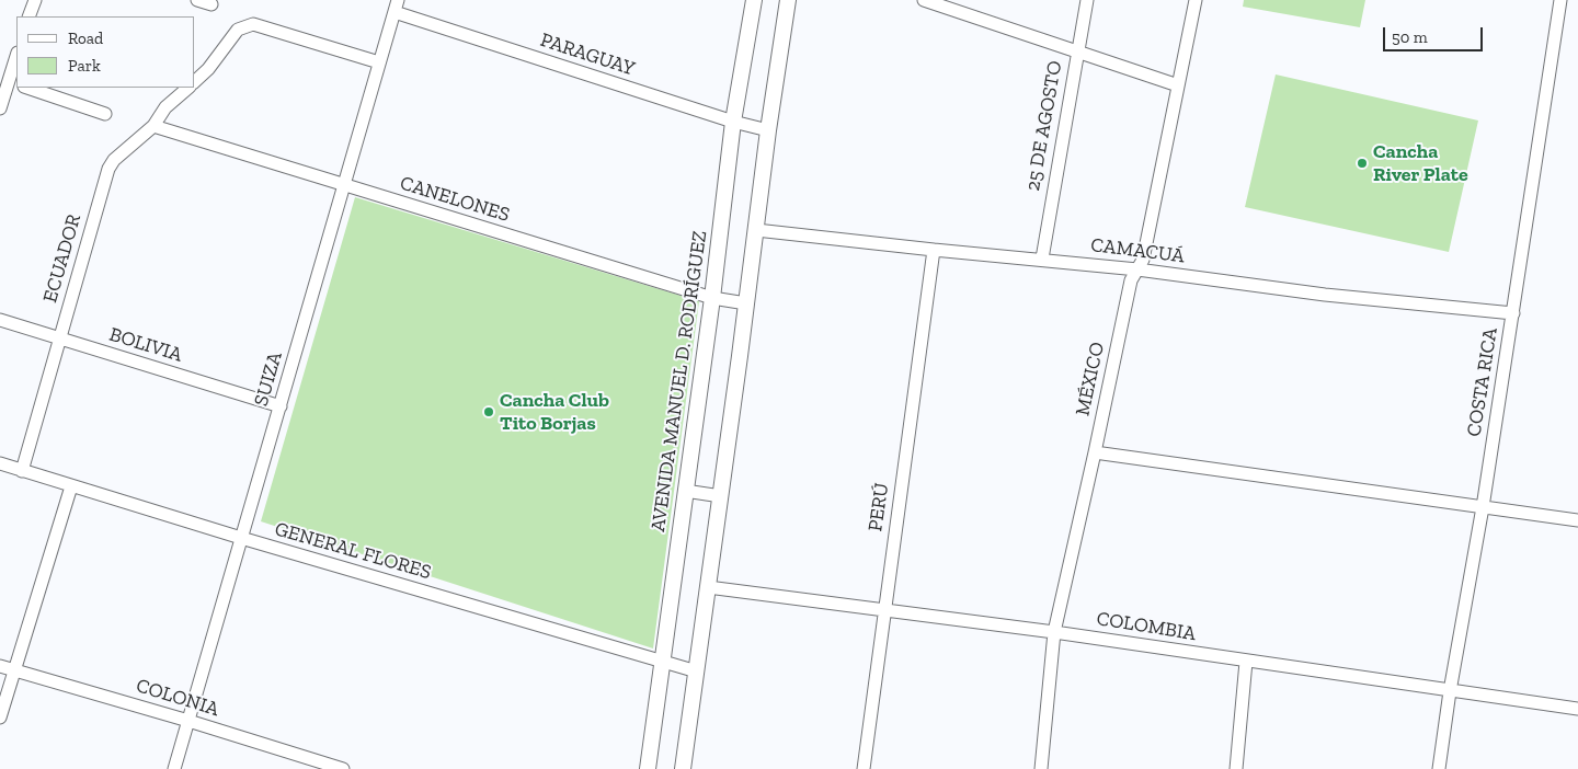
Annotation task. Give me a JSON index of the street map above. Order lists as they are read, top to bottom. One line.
{"streets":{"street":["PARAGUAY","25 DE AGOSTO","CANELONES","CAMACUÁ","ECUADOR","BOLIVIA","SUIZA","MÉXICO","AVENIDA MANUEL D. RODRÍGUEZ","COSTA RICA","PERÚ","GENERAL FLORES","COLOMBIA","COLONIA"]},"crossings":[["PARAGUAY","SUIZA"],["PARAGUAY","AVENIDA MANUEL D. RODRÍGUEZ"],["25 DE AGOSTO","CAMACUÁ"],["CANELONES","ECUADOR"],["CANELONES","SUIZA"],["CANELONES","AVENIDA MANUEL D. RODRÍGUEZ"],["CAMACUÁ","MÉXICO"],["CAMACUÁ","COSTA RICA"],["CAMACUÁ","PERÚ"],["ECUADOR","BOLIVIA"],["ECUADOR","GENERAL FLORES"],["BOLIVIA","SUIZA"],["SUIZA","GENERAL FLORES"],["SUIZA","COLONIA"],["MÉXICO","COLOMBIA"],["AVENIDA MANUEL D. RODRÍGUEZ","GENERAL FLORES"],["COSTA RICA","COLOMBIA"],["PERÚ","COLOMBIA"]],"places":["Cancha River Plate","Cancha Club Tito Borjas"],"legend":["Road","Park"],"scale_bar":"50 m"}
